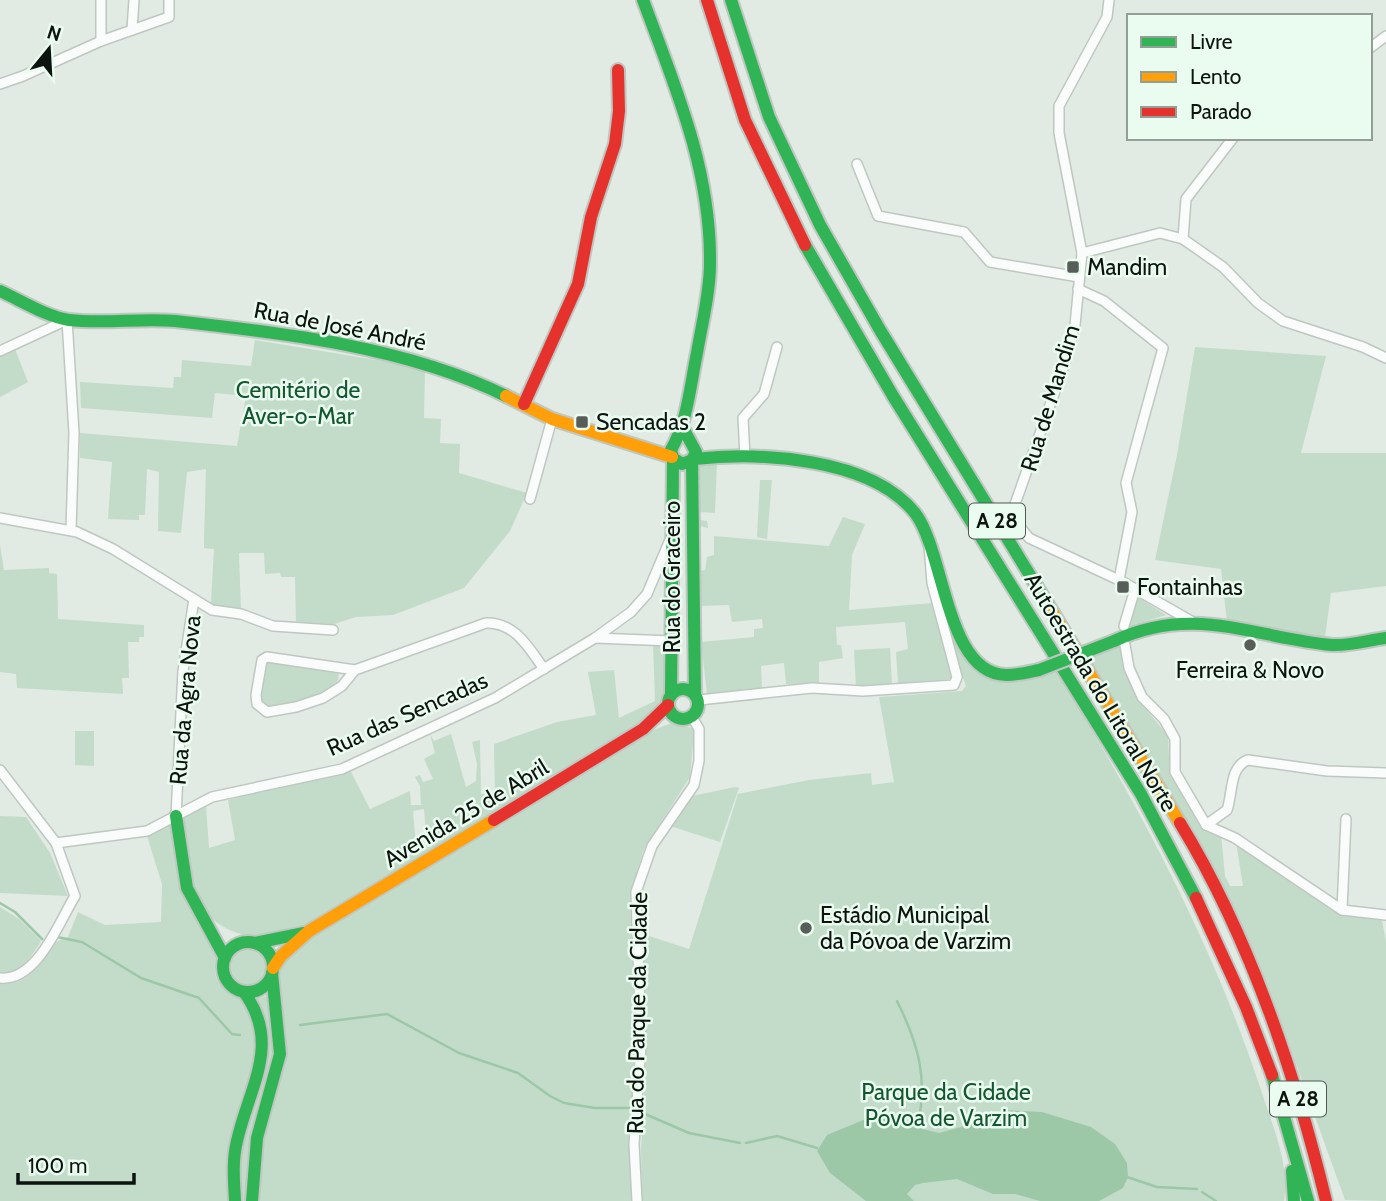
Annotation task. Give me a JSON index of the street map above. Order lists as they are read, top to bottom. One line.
{"streets":{"main road":["Rua de José André","A 28","Rua do Graceiro","Autoestrada do Litoral Norte","Avenida 25 de Abril"],"street":["Rua de Mandim","Rua da Agra Nova","Rua das Sencadas","Rua do Parque da Cidade"]},"crossings":[["Rua de José André","Rua do Graceiro"],["Rua do Graceiro","Avenida 25 de Abril"],["Rua do Graceiro","Rua do Parque da Cidade"],["Rua da Agra Nova","Rua das Sencadas"],["Avenida 25 de Abril","Rua do Parque da Cidade"]],"parks":["Cemitério de Aver-o-Mar","Parque da Cidade Póvoa de Varzim"],"places":{"transit":["Mandim","Sencadas 2","Fontainhas"],"other":["Ferreira & Novo","Estádio Municipal da Póvoa de Varzim"]},"legend":["Livre","Lento","Parado"],"scale_bar":"100 m","north":"top"}
